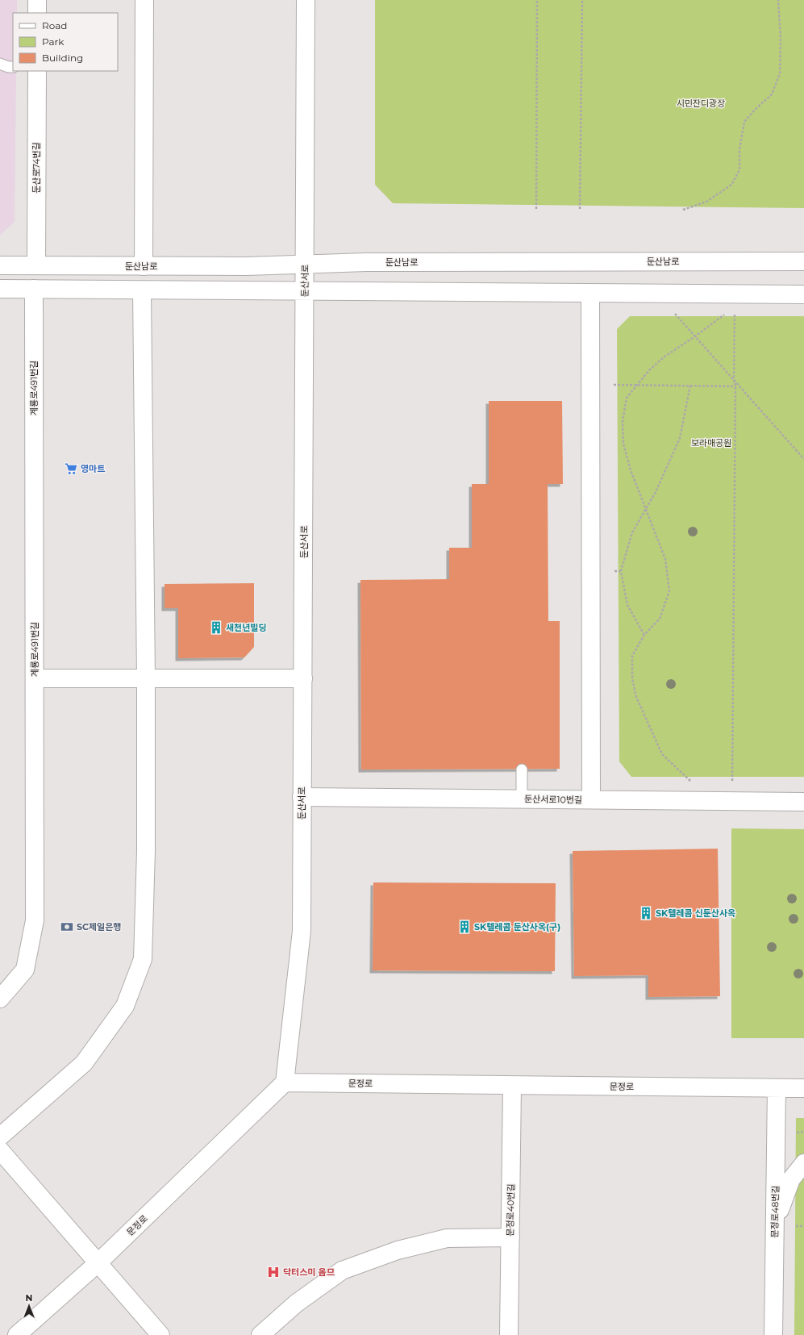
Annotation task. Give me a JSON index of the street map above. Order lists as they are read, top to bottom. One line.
{"streets":{"street":["둔산로74번길","둔산남로","둔산서로","계룡로491번길","둔산서로10번길","문정로","문정로40번길","문정로48번길"]},"crossings":[["둔산로74번길","둔산남로"],["둔산남로","둔산서로"],["둔산서로","둔산서로10번길"],["둔산서로","문정로"],["문정로","문정로40번길"],["문정로","문정로48번길"]],"parks":["시민잔디광장","보라매공원"],"places":{"supermarket":["영마트"],"building":["새천년빌딩","SK텔레콤 신둔산사옥","SK텔레콤 둔산사옥(구)"],"bank":["SC제일은행"],"hospital":["닥터스미 옴므"]},"legend":["Road","Park","Building"],"north":"top"}
